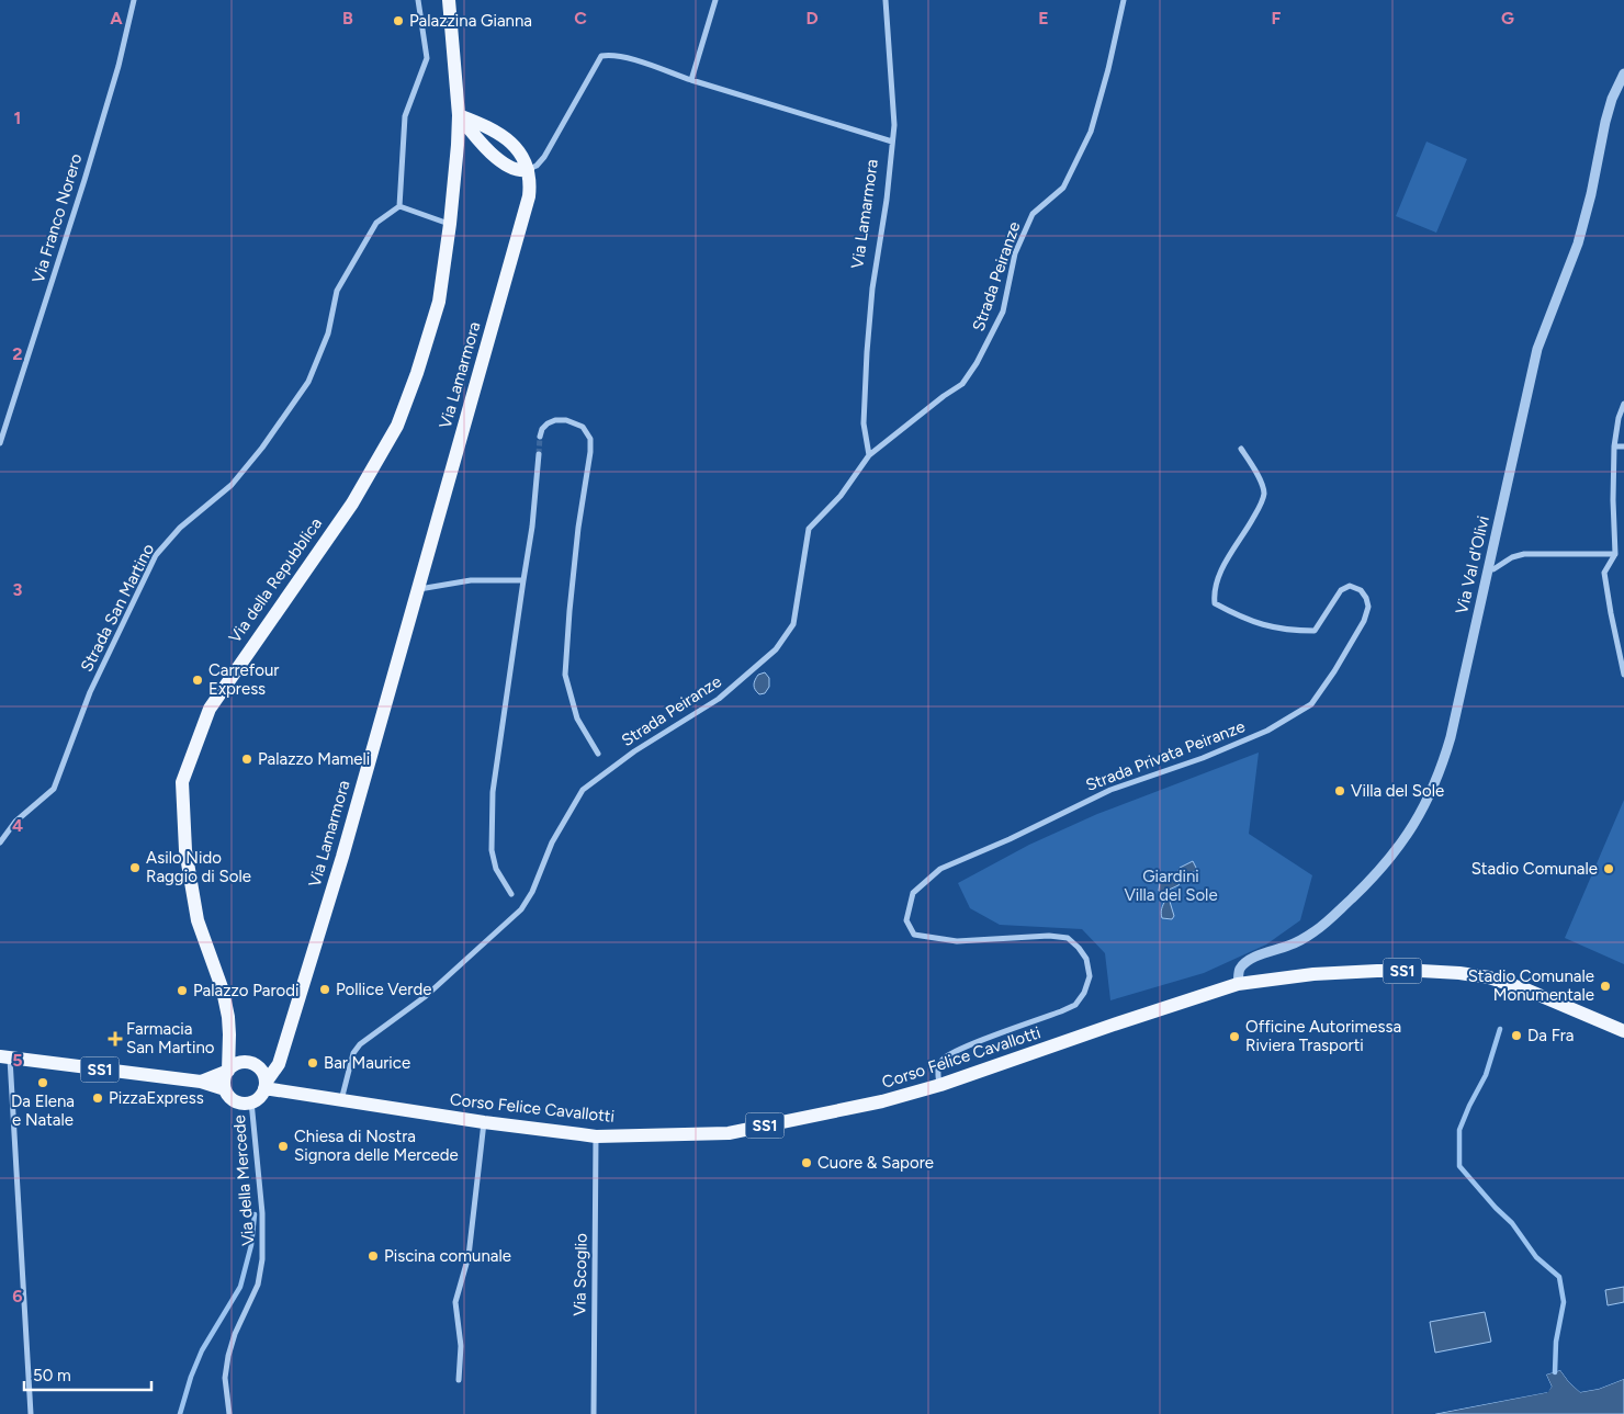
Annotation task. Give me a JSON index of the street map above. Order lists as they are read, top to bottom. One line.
{"streets":{"main road":["Via Lamarmora","Via della Repubblica","SS1","Corso Felice Cavallotti"],"street":["Via Franco Norero","Strada Peiranze","Via Val d'Olivi","Strada San Martino","Strada Privata Peiranze","Via della Mercede","Via Scoglio"]},"crossings":[["Via Lamarmora","Strada Peiranze"],["Via Lamarmora","Via della Repubblica"],["Via Lamarmora","Corso Felice Cavallotti"],["Via Lamarmora","Via della Mercede"],["Strada Peiranze","Corso Felice Cavallotti"],["Via Val d'Olivi","SS1"],["Via Val d'Olivi","Corso Felice Cavallotti"],["Via della Repubblica","Corso Felice Cavallotti"],["Via della Repubblica","Via della Mercede"],["Strada Privata Peiranze","Corso Felice Cavallotti"],["SS1","Corso Felice Cavallotti"],["Corso Felice Cavallotti","Via della Mercede"],["Corso Felice Cavallotti","Via Scoglio"]],"parks":["Giardini Villa del Sole"],"places":{"other":["Palazzina Gianna","Carrefour Express","Palazzo Mameli","Villa del Sole","Asilo Nido Raggio di Sole","Stadio Comunale","Stadio Comunale Monumentale","Pollice Verde","Palazzo Parodi","Da Fra","Officine Autorimessa Riviera Trasporti","Bar Maurice","Da Elena e Natale","PizzaExpress","Chiesa di Nostra Signora delle Mercede","Cuore & Sapore","Piscina comunale"],"health":["Farmacia San Martino"]},"scale_bar":"50 m","grid":{"columns":["A","B","C","D","E","F","G"],"rows":["1","2","3","4","5","6"]}}
